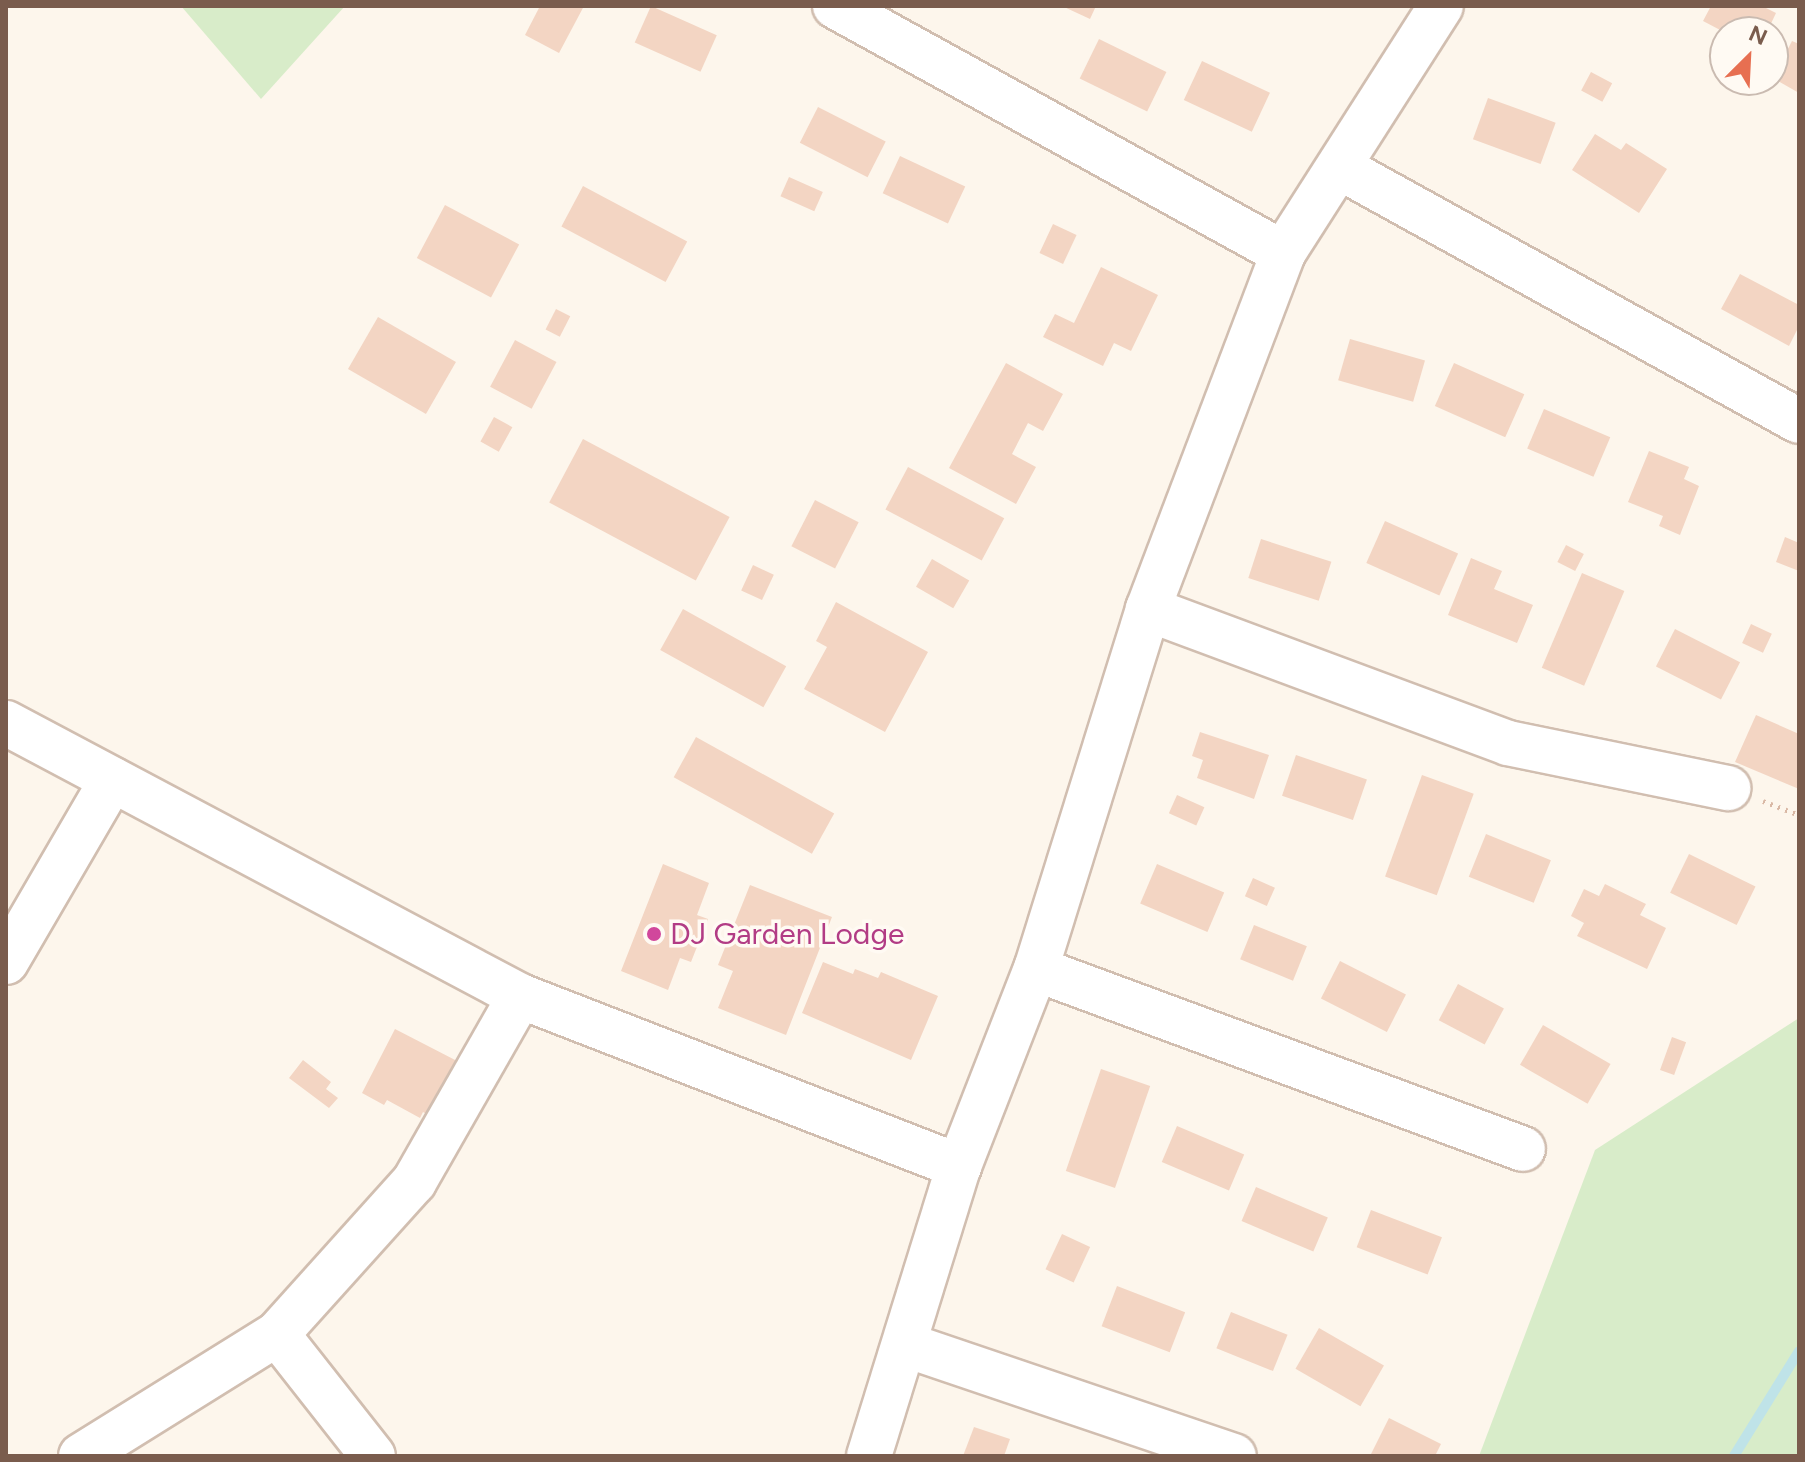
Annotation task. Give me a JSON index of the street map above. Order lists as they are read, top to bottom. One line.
{"places":["DJ Garden Lodge"],"north":"top right"}
